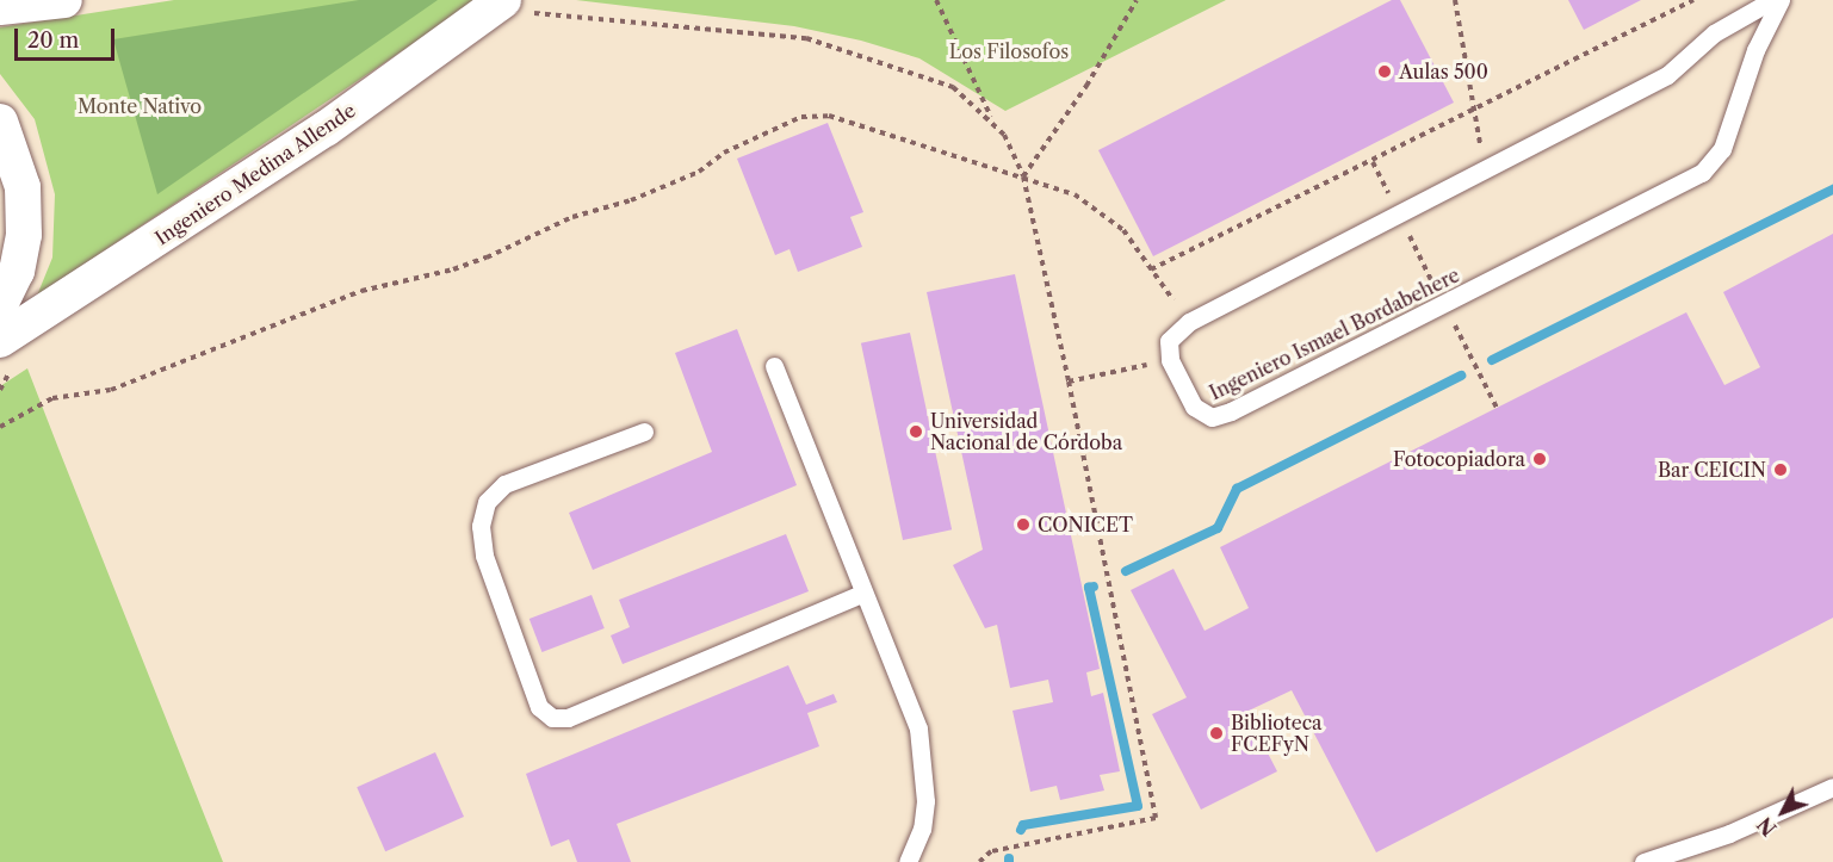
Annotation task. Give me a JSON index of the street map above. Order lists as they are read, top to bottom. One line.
{"streets":{"street":["Ingeniero Medina Allende"],"lane":["Ingeniero Ismael Bordabehere"]},"parks":["Los Filosofos","Monte Nativo"],"places":["Aulas 500","Universidad Nacional de Córdoba","Fotocopiadora","Bar CEICIN","CONICET","Biblioteca FCEFyN"],"scale_bar":"20 m","north":"bottom left"}
